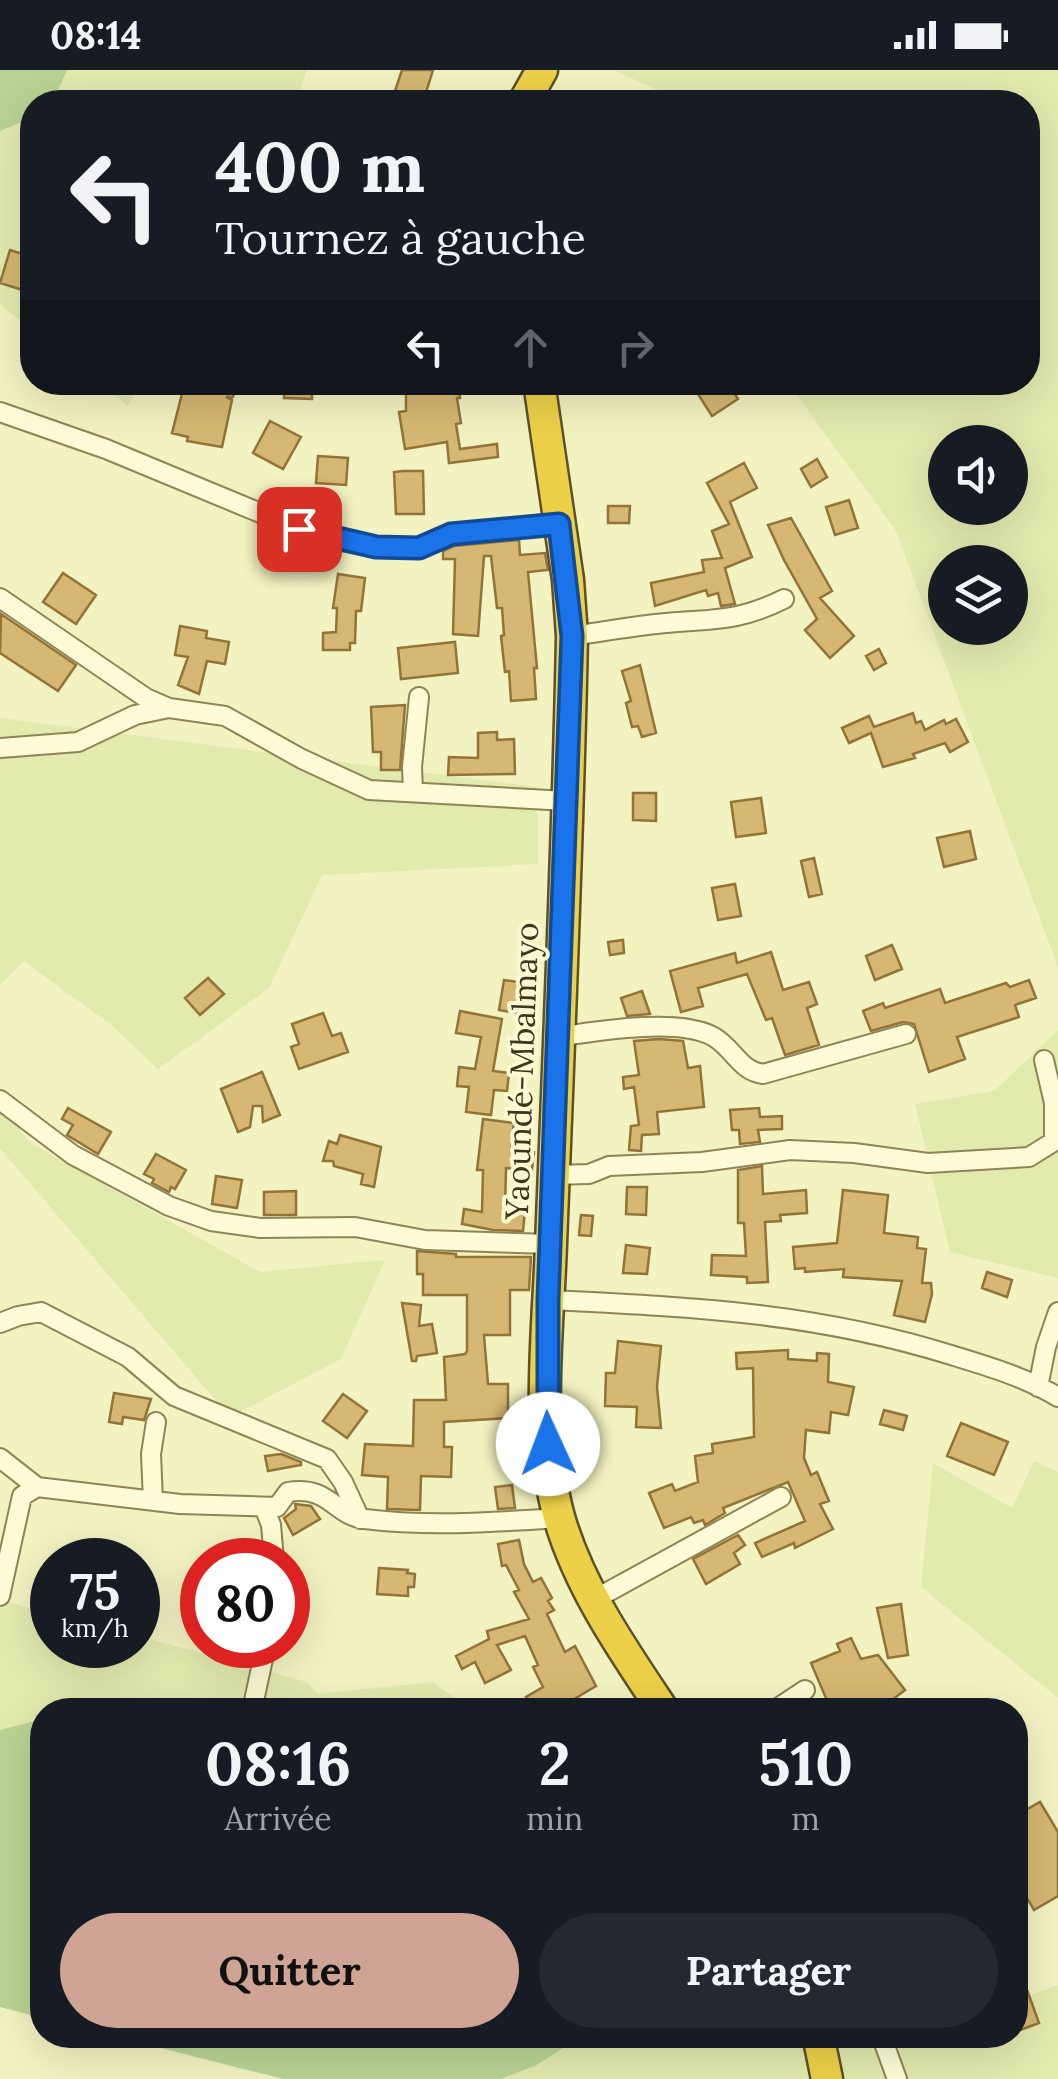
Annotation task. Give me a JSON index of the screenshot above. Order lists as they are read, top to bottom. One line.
{"streets":{"highway":["Yaoundé-Mbalmayo"]},"page":{"status":"08:14","turn":["400 m","Tournez à gauche"],"speed":"75 km/h","limit":"80","eta":["08:16","Arrivée","2","min","510","m"],"buttons":["Quitter","Partager"]}}
